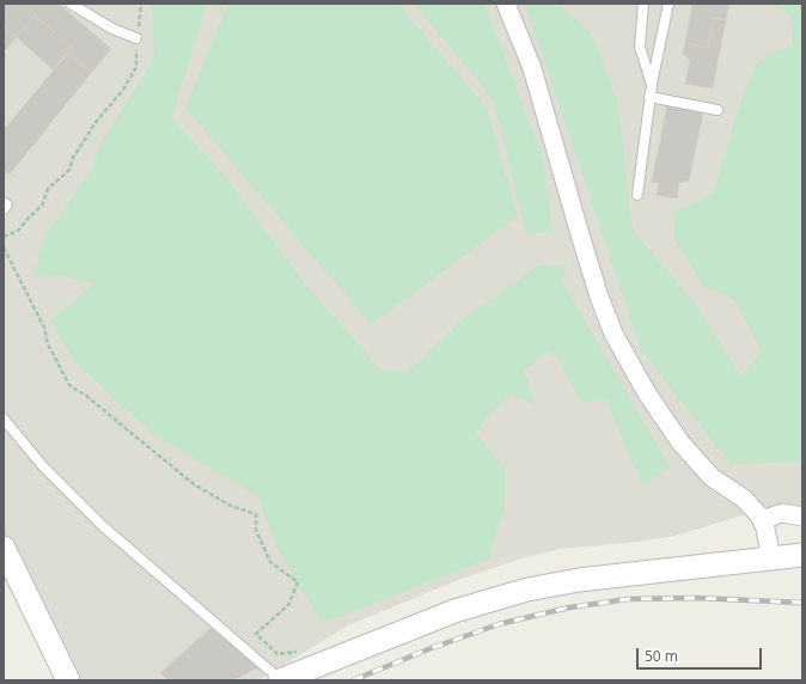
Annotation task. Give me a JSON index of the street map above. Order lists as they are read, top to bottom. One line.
{"scale_bar":"50 m"}
